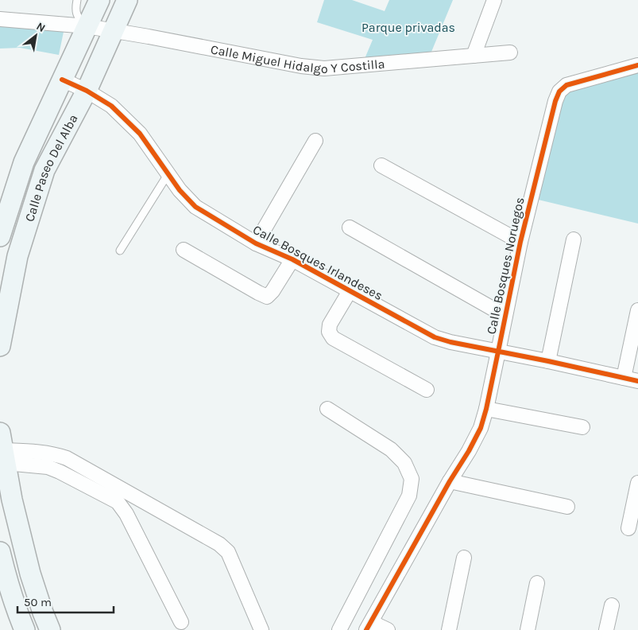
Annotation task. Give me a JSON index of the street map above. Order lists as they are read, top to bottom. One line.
{"streets":{"street":["Calle Miguel Hidalgo Y Costilla","Calle Paseo Del Alba","Calle Bosques Irlandeses","Calle Bosques Noruegos"]},"crossings":[["Calle Miguel Hidalgo Y Costilla","Calle Paseo Del Alba"],["Calle Paseo Del Alba","Calle Bosques Irlandeses"],["Calle Bosques Irlandeses","Calle Bosques Noruegos"]],"parks":["Parque privadas"],"scale_bar":"50 m","north":"top right"}
